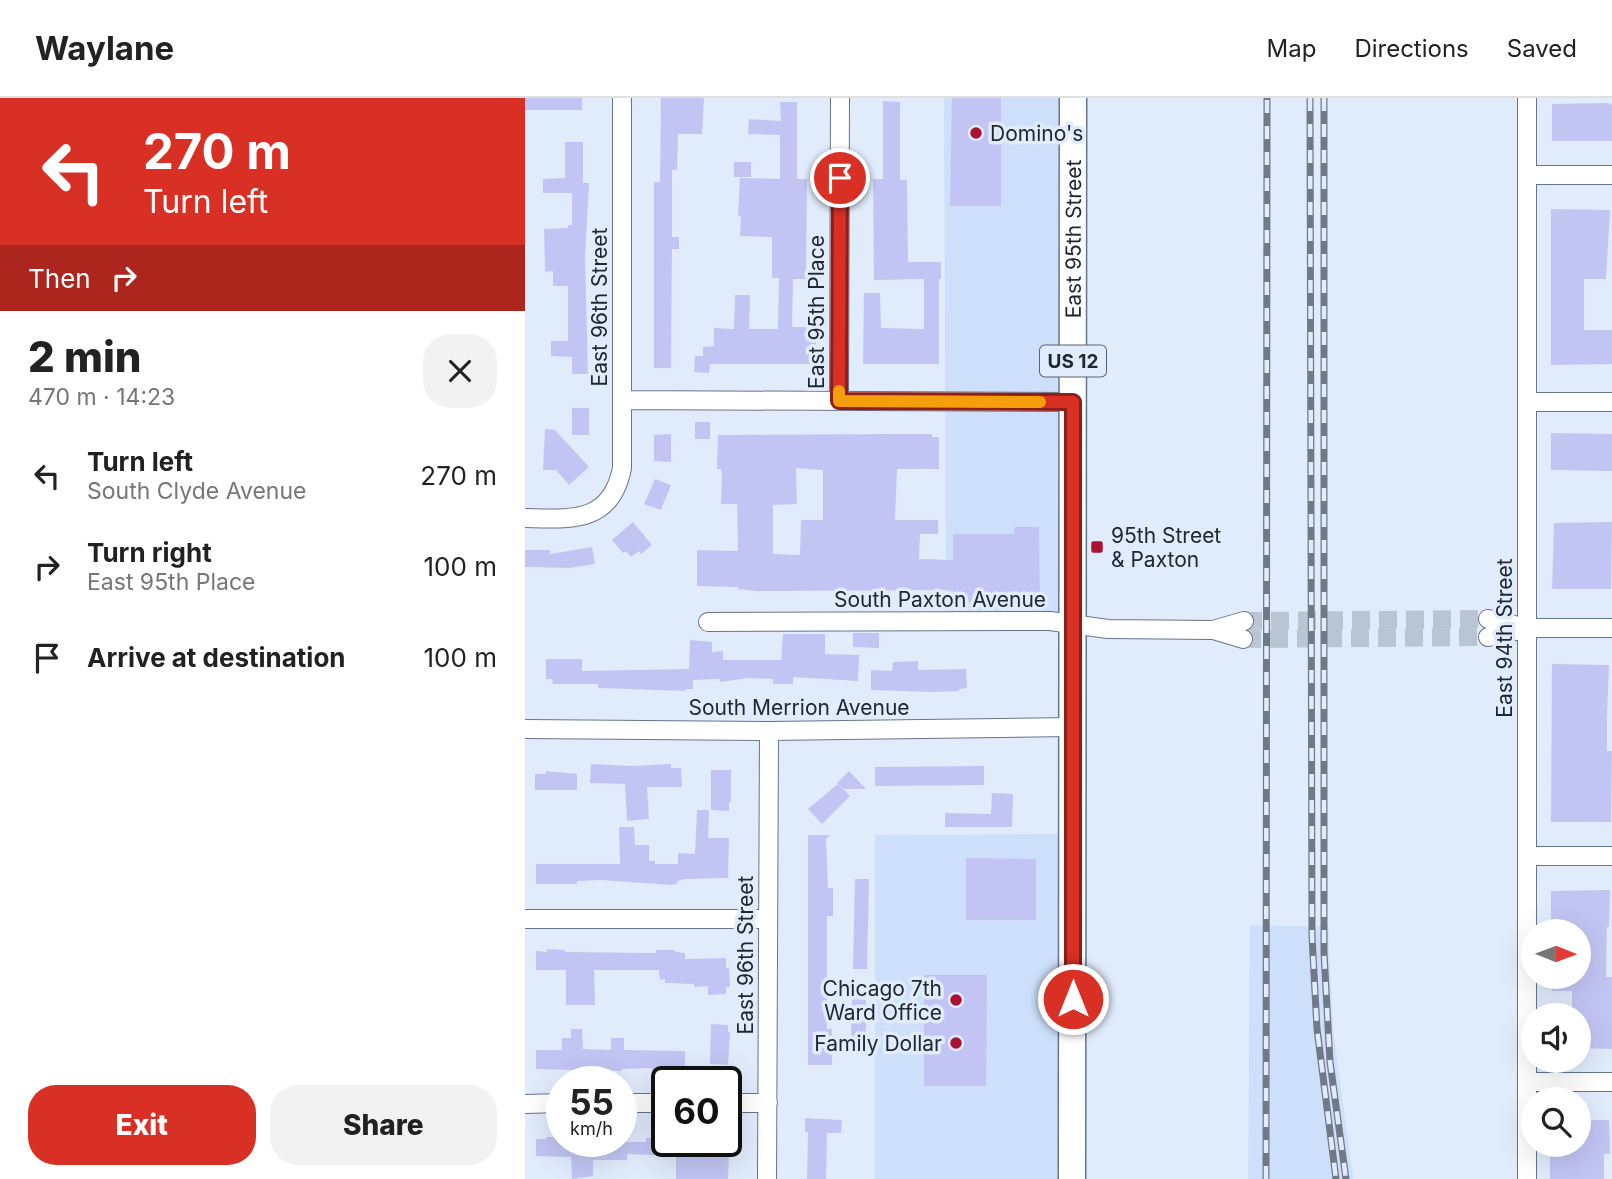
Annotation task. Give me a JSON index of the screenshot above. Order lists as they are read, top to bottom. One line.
{"streets":{"main road":["East 95th Street","US 12"],"street":["East 96th Street","East 95th Place","South Paxton Avenue","East 94th Street","South Merrion Avenue"]},"crossings":[["East 95th Street","South Paxton Avenue"],["East 95th Street","South Merrion Avenue"],["East 96th Street","South Merrion Avenue"]],"places":{"other":["Domino's","Chicago 7th Ward Office","Family Dollar"],"transit":["95th Street & Paxton"]},"north":"right","page":{"header":"Waylane","nav":["Map","Directions","Saved"],"turn":["270 m","Turn left"],"then":"Then","heading":["2 min","470 m · 14:23"],"list":[{"name":"Turn left","note":"South Clyde Avenue","value":"270 m"},{"name":"Turn right","note":"East 95th Place","value":"100 m"},{"name":"Arrive at destination","value":"100 m"}],"speed":"55 km/h","limit":"60","buttons":["Exit","Share"]}}
